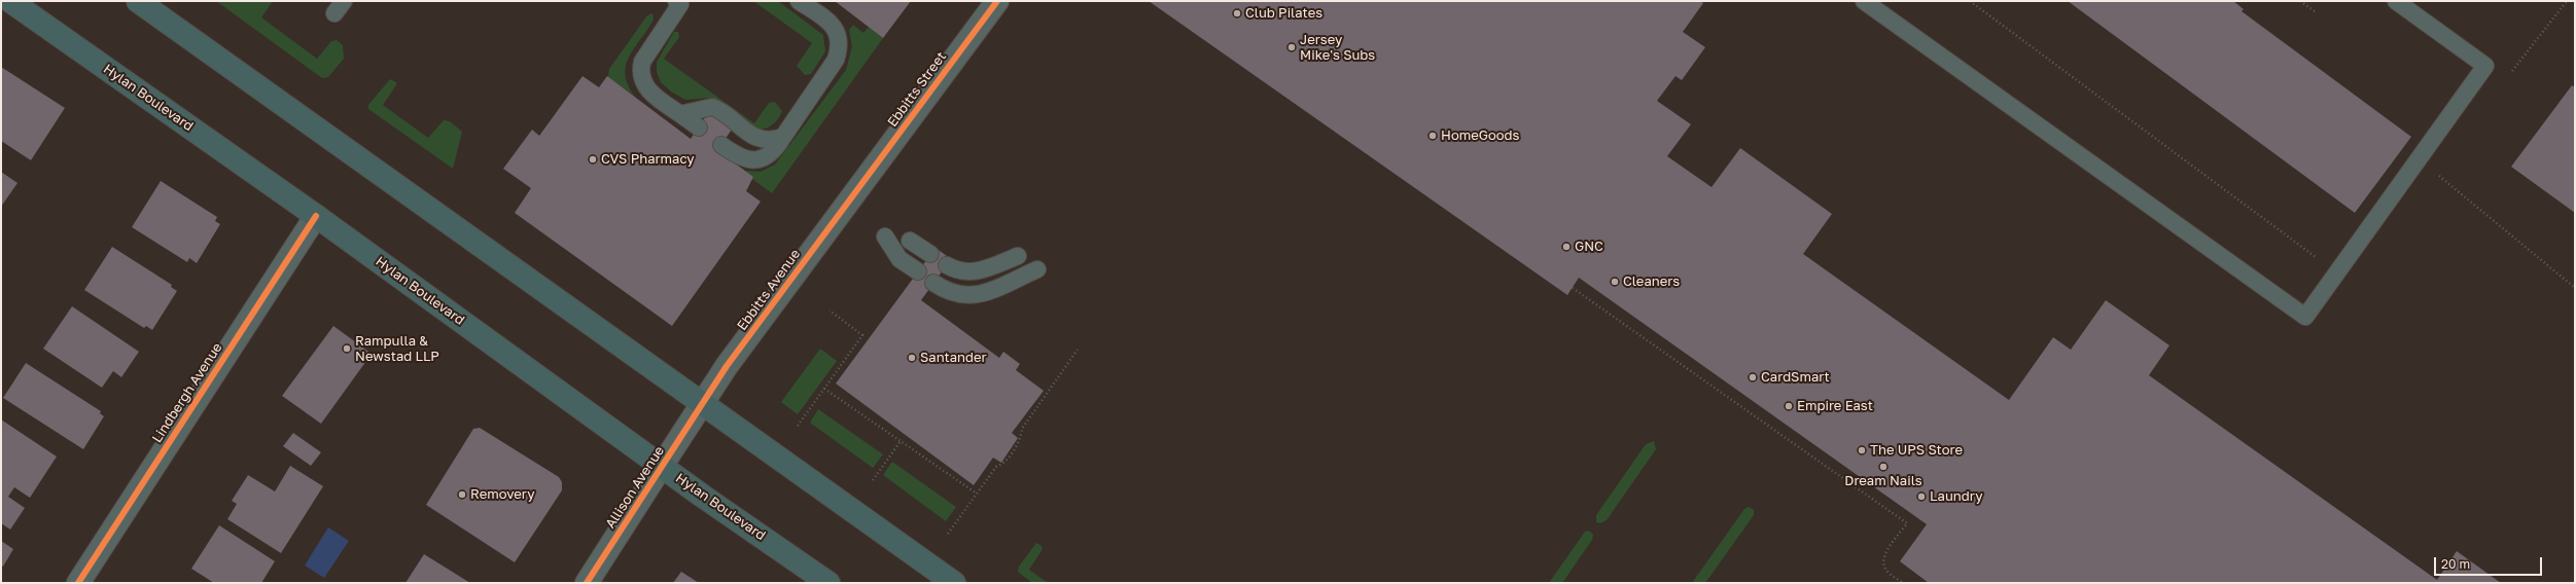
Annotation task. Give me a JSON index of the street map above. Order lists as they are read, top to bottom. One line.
{"streets":{"main road":["Hylan Boulevard"],"street":["Ebbitts Street","Ebbitts Avenue","Lindbergh Avenue","Allison Avenue"]},"crossings":[["Ebbitts Street","Ebbitts Avenue"],["Hylan Boulevard","Lindbergh Avenue"],["Hylan Boulevard","Allison Avenue"],["Ebbitts Avenue","Allison Avenue"]],"places":["Club Pilates","Jersey Mike's Subs","HomeGoods","CVS Pharmacy","GNC","Cleaners","Rampulla & Newstad LLP","Santander","CardSmart","Empire East","The UPS Store","Dream Nails","Removery","Laundry"],"scale_bar":"20 m"}
